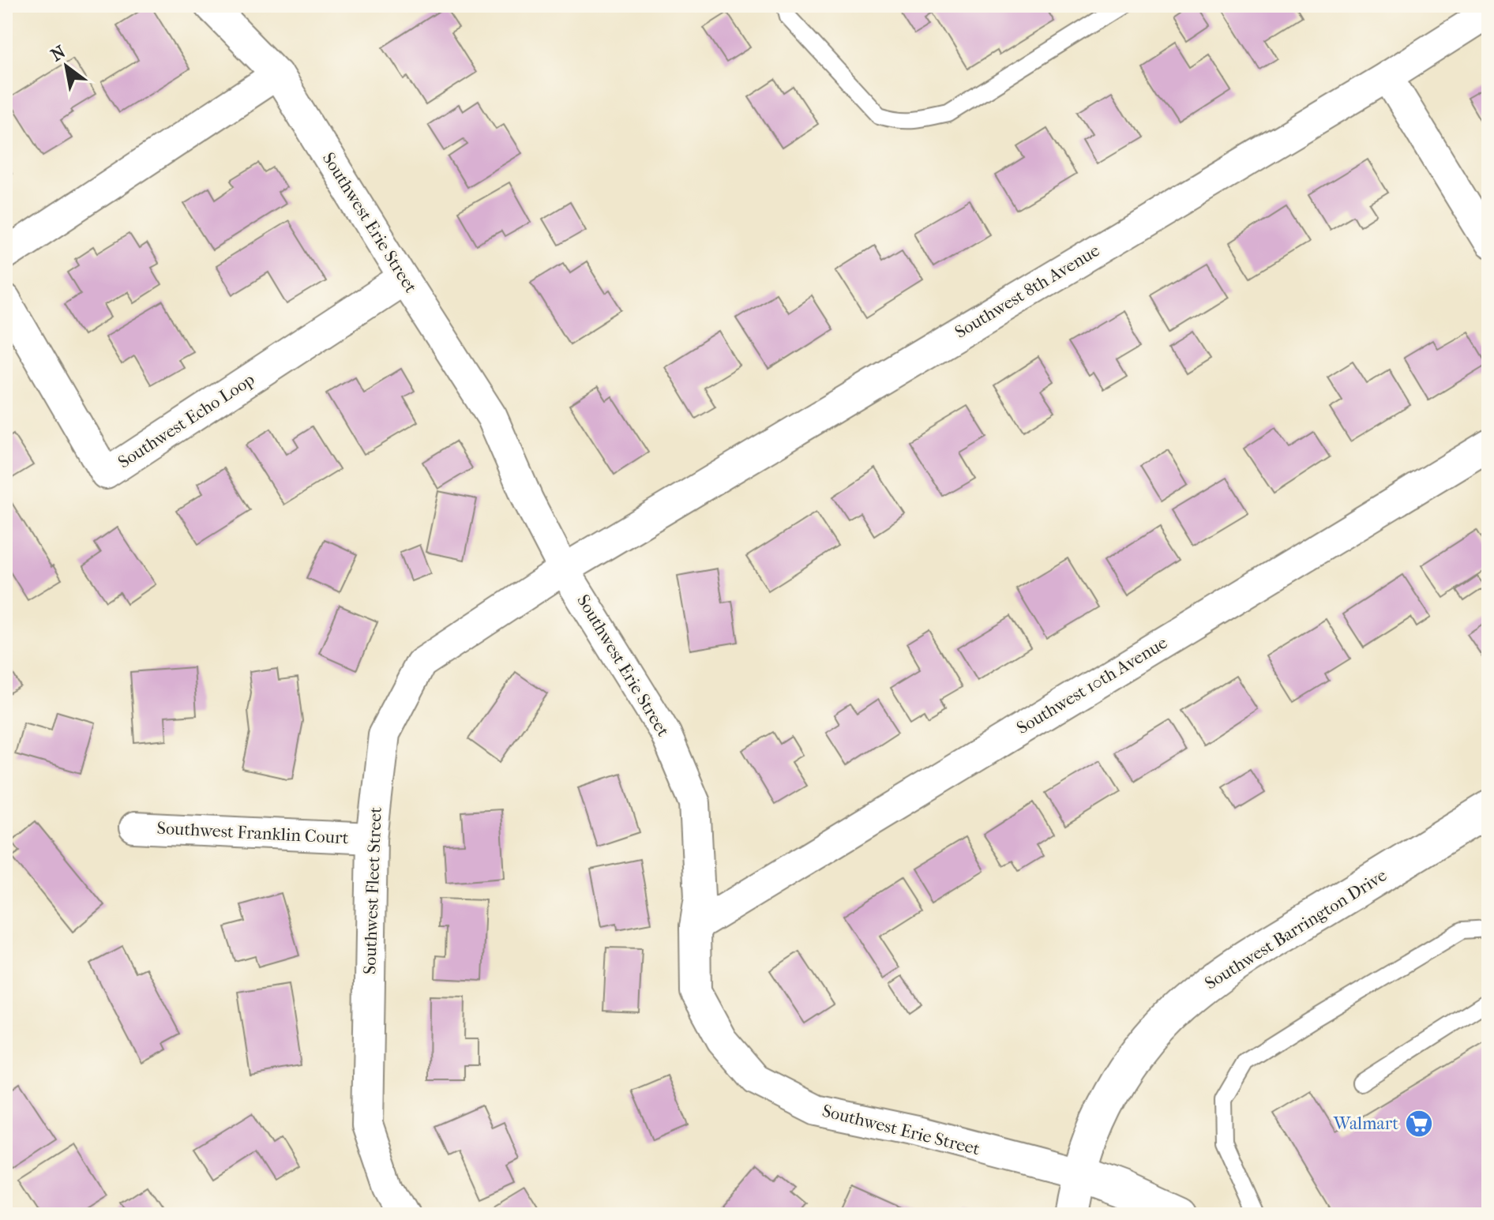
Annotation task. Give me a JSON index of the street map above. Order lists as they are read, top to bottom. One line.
{"streets":{"street":["Southwest Erie Street","Southwest 8th Avenue","Southwest Echo Loop","Southwest 10th Avenue","Southwest Franklin Court","Southwest Fleet Street","Southwest Barrington Drive"]},"crossings":[["Southwest Erie Street","Southwest 8th Avenue"],["Southwest Erie Street","Southwest Echo Loop"],["Southwest Erie Street","Southwest 10th Avenue"],["Southwest Erie Street","Southwest Fleet Street"],["Southwest Erie Street","Southwest Barrington Drive"],["Southwest 8th Avenue","Southwest Fleet Street"],["Southwest Franklin Court","Southwest Fleet Street"]],"places":{"supermarket":["Walmart"]},"north":"top left"}
